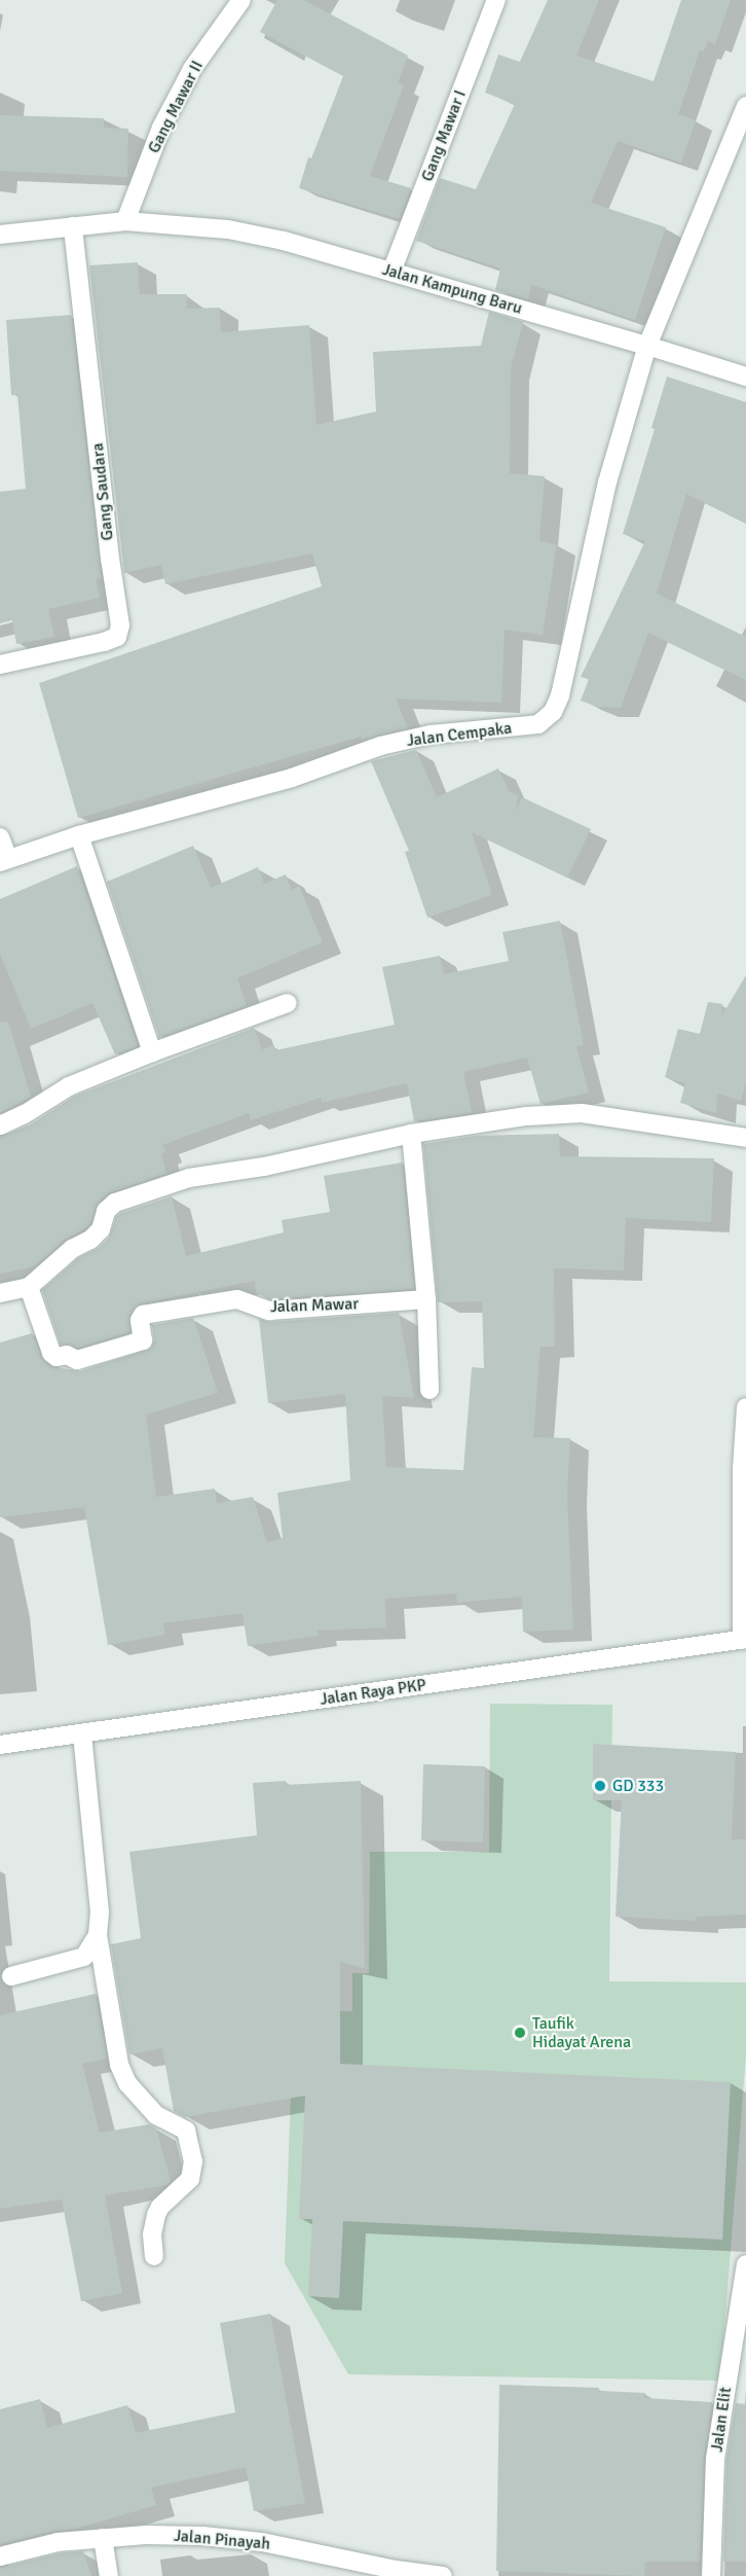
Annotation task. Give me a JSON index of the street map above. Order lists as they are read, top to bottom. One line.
{"streets":{"street":["Gang Mawar II","Gang Mawar I","Jalan Kampung Baru","Gang Saudara","Jalan Cempaka","Jalan Mawar","Jalan Raya PKP","Jalan Elit","Jalan Pinayah"]},"crossings":[["Gang Mawar II","Jalan Kampung Baru"],["Gang Mawar I","Jalan Kampung Baru"],["Jalan Kampung Baru","Gang Saudara"],["Jalan Kampung Baru","Jalan Cempaka"]],"places":["GD 333","Taufik Hidayat Arena"]}
